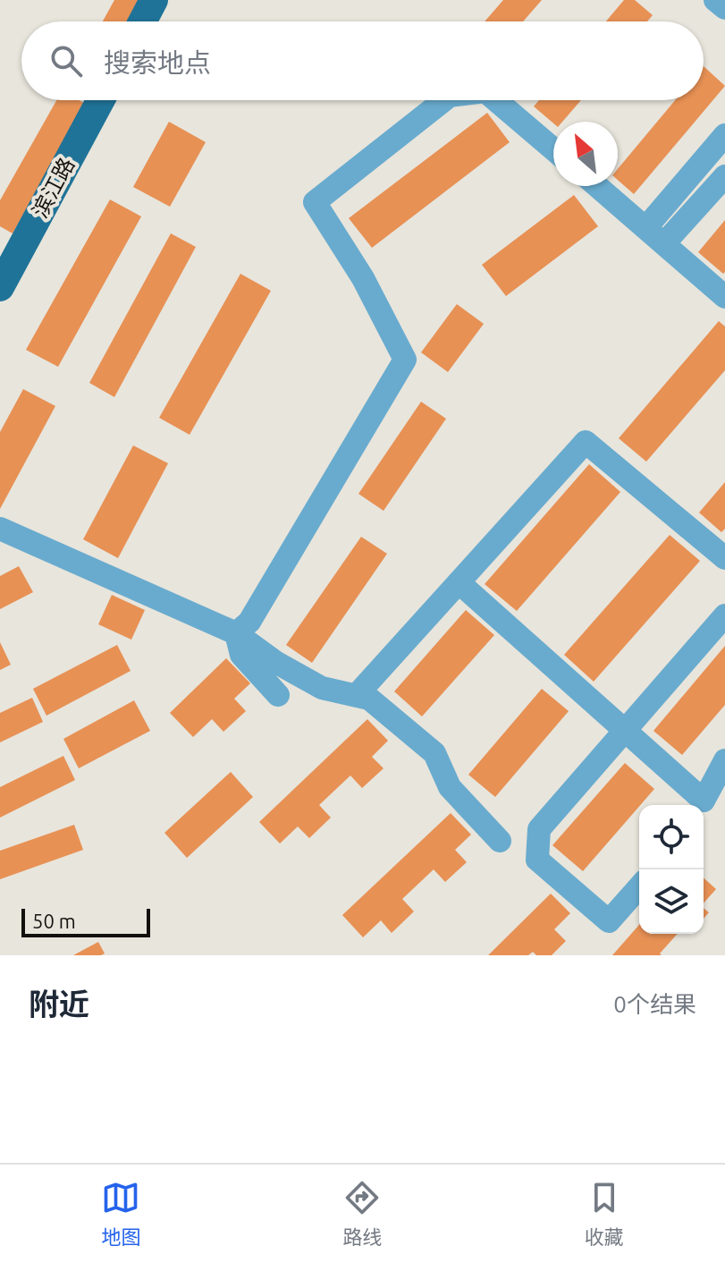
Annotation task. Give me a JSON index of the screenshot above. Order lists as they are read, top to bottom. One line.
{"streets":{"main road":["滨江路"]},"scale_bar":"50 m","north":"top left","page":{"search":"搜索地点","scale":"50 m","heading":["附近","0个结果"],"nav":["地图","路线","收藏"]}}
